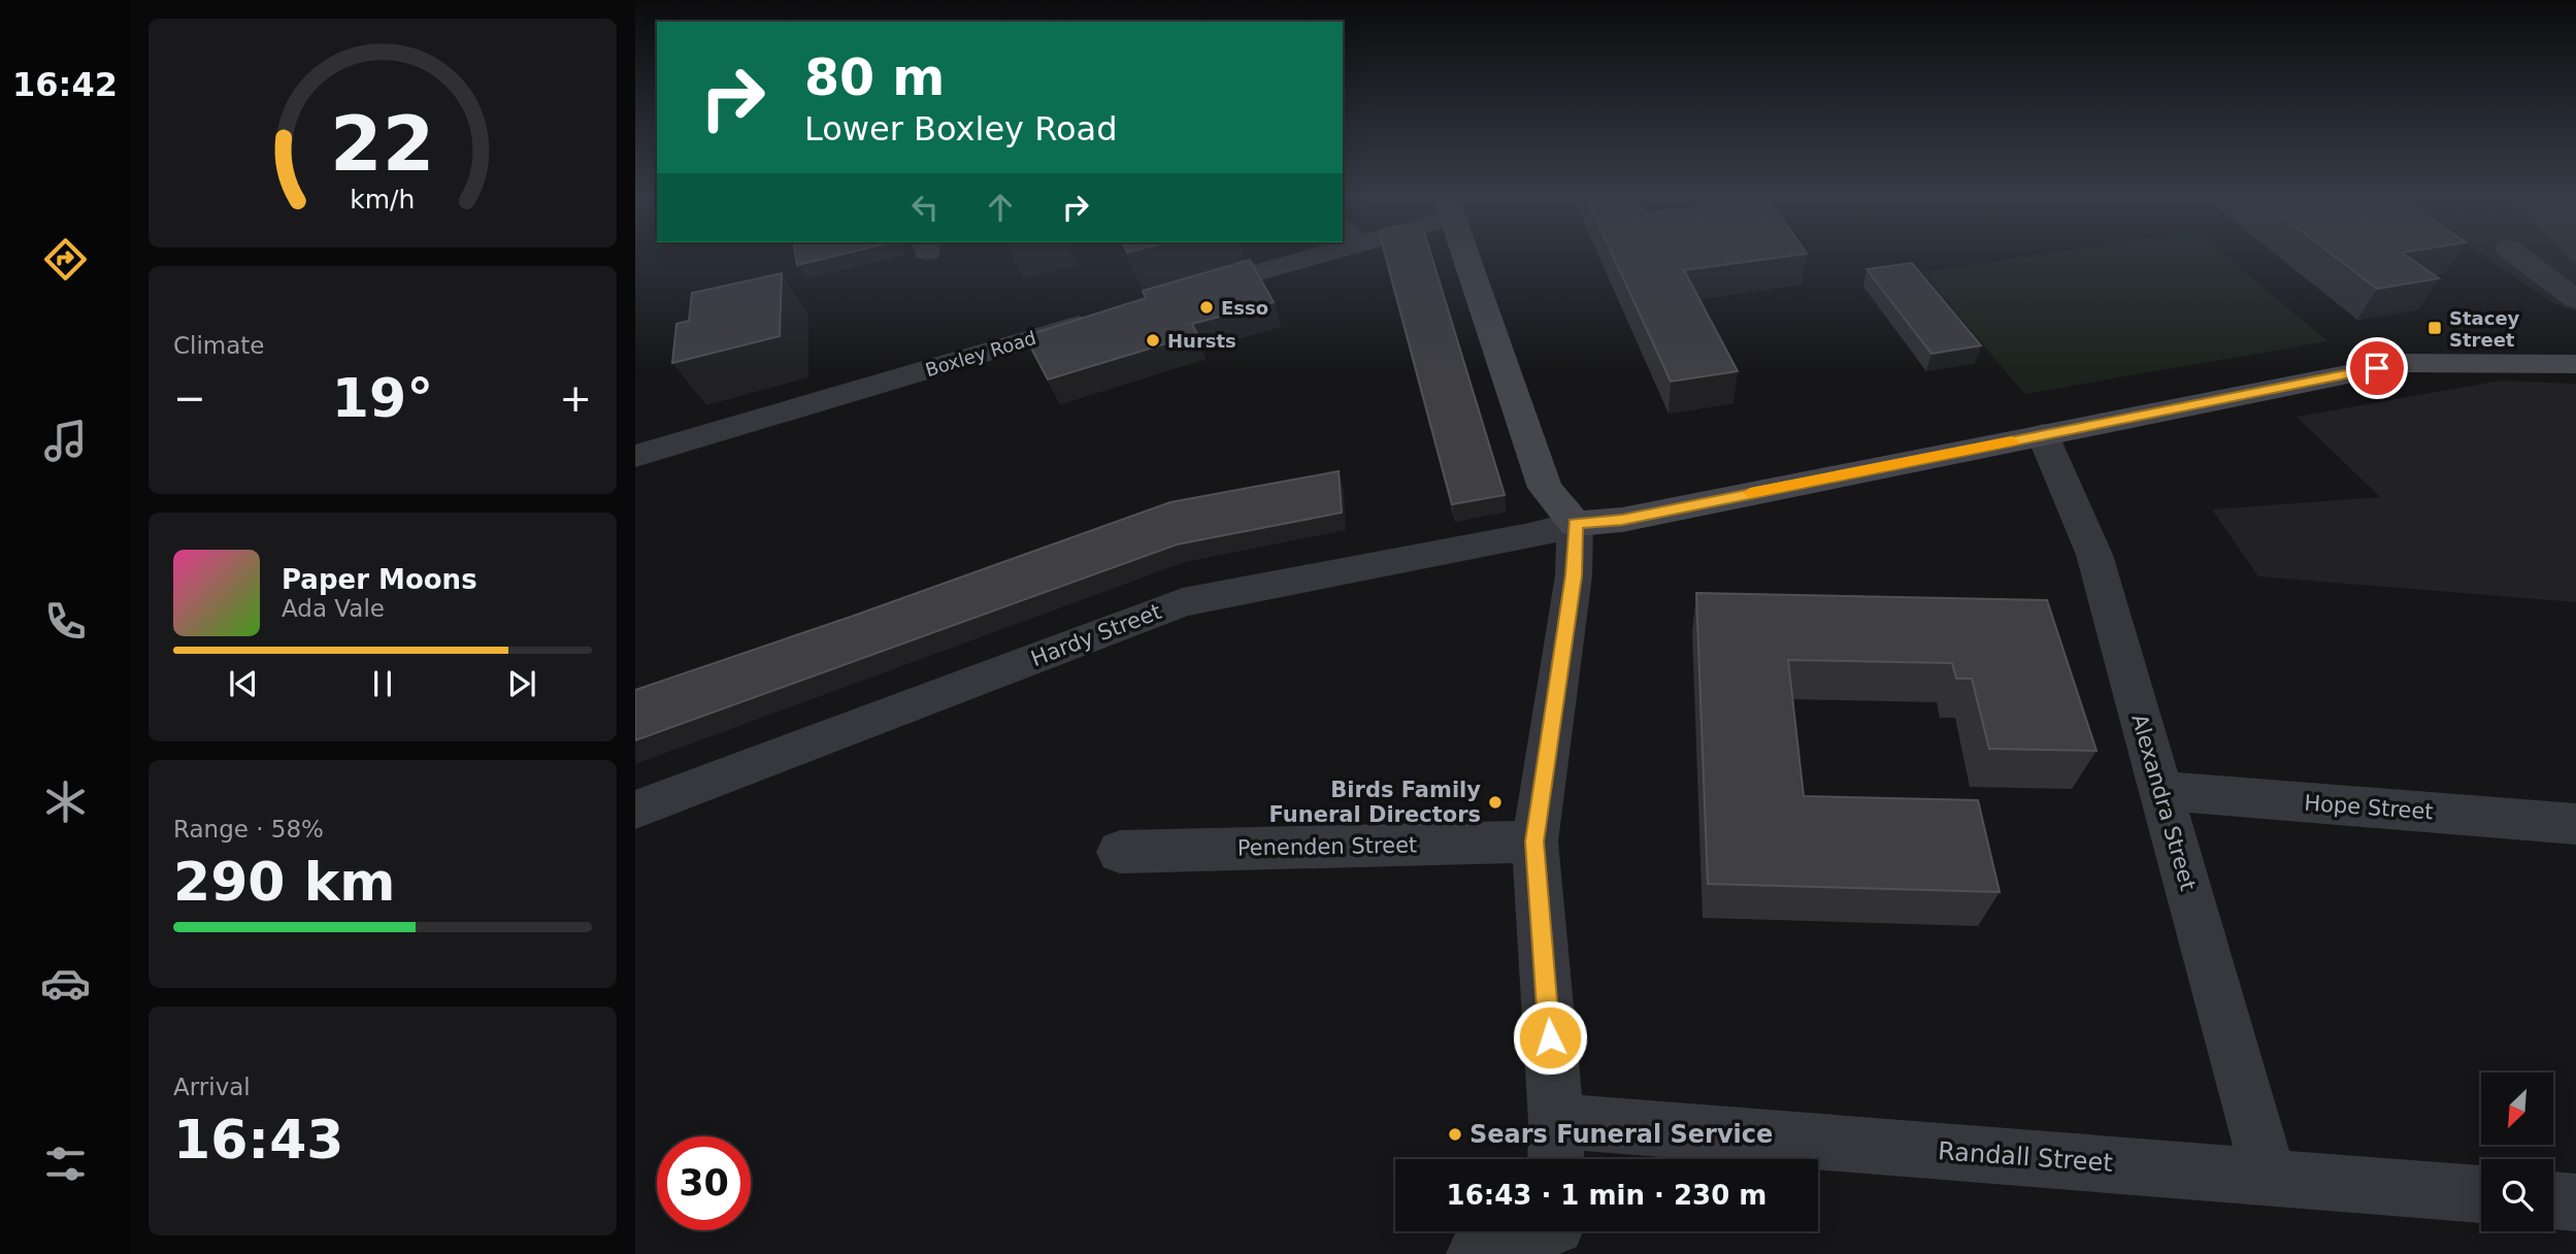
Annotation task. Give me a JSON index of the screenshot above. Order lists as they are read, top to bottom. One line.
{"streets":{"street":["Boxley Road","Hardy Street","Alexandra Street","Hope Street","Penenden Street","Randall Street"]},"crossings":[["Alexandra Street","Hope Street"],["Alexandra Street","Randall Street"]],"places":{"other":["Esso","Hursts","Birds Family Funeral Directors","Sears Funeral Service"],"transit":["Stacey Street"]},"north":"bottom left","page":{"tabs":"16:42","turn":["80 m","Lower Boxley Road"],"tile":["Climate",["Range · 58%","290 km"],["Arrival","16:43"]],"heat":["−","19°","+"],"song":["Paper Moons","Ada Vale"],"limit":"30","trip":"16:43 · 1 min · 230 m","gauge":["22","km/h"]}}
